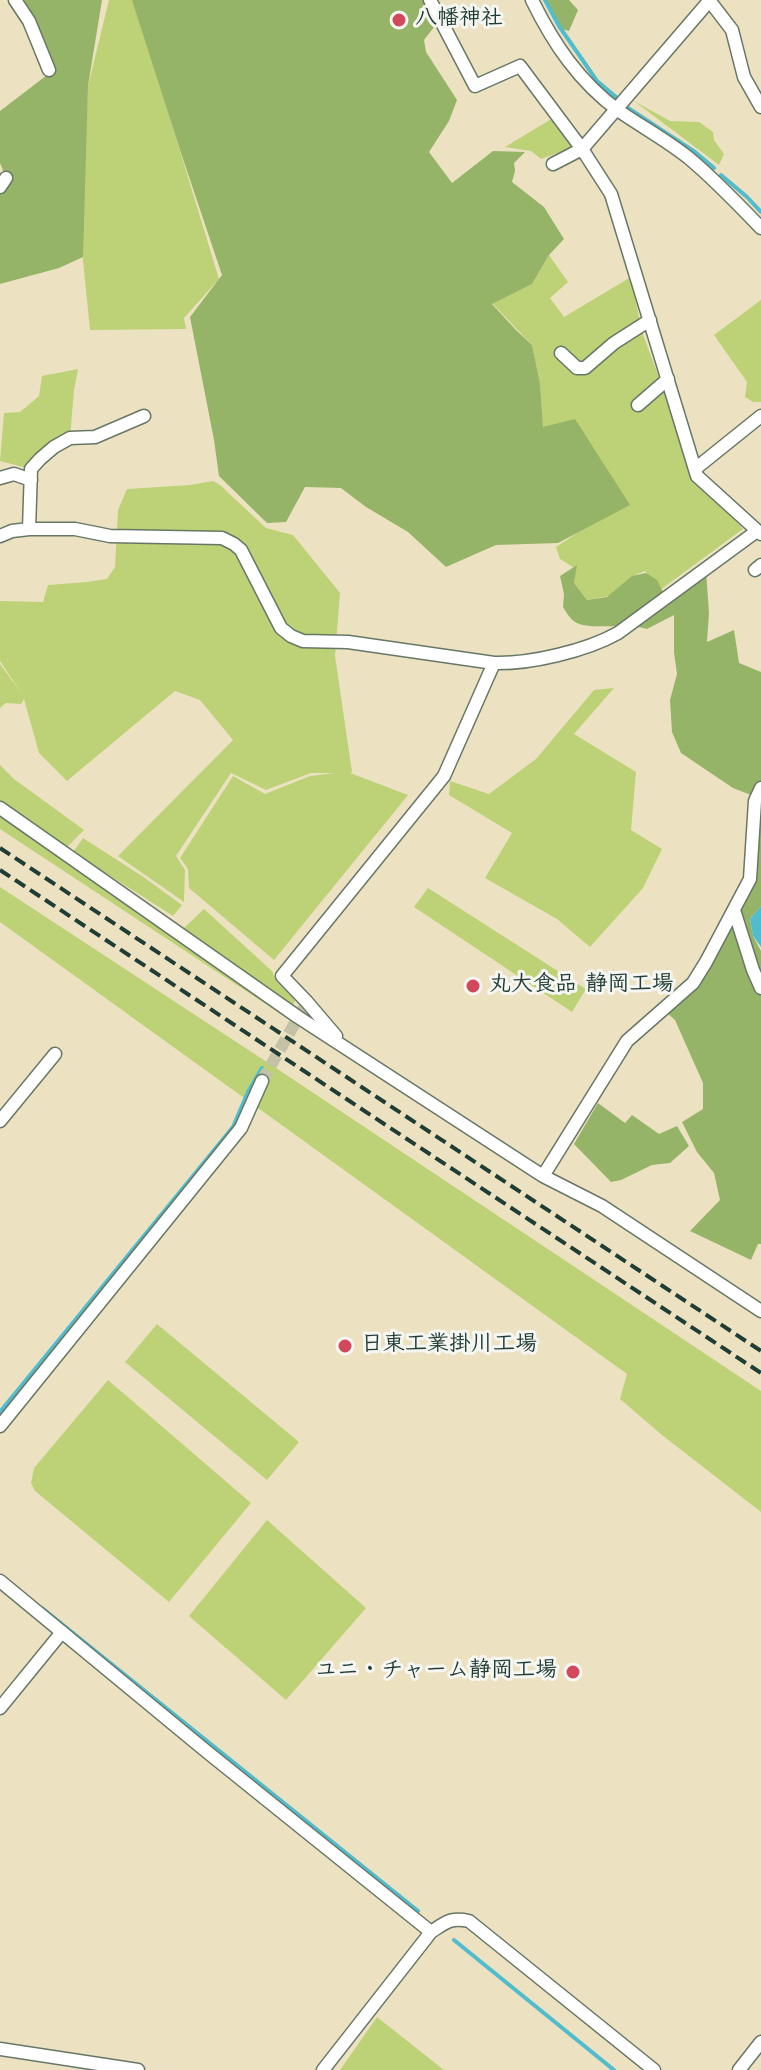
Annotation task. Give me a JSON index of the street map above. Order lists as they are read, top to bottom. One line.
{"places":["八幡神社","丸大食品 静岡工場","日東工業掛川工場","ユニ・チャーム静岡工場"]}
